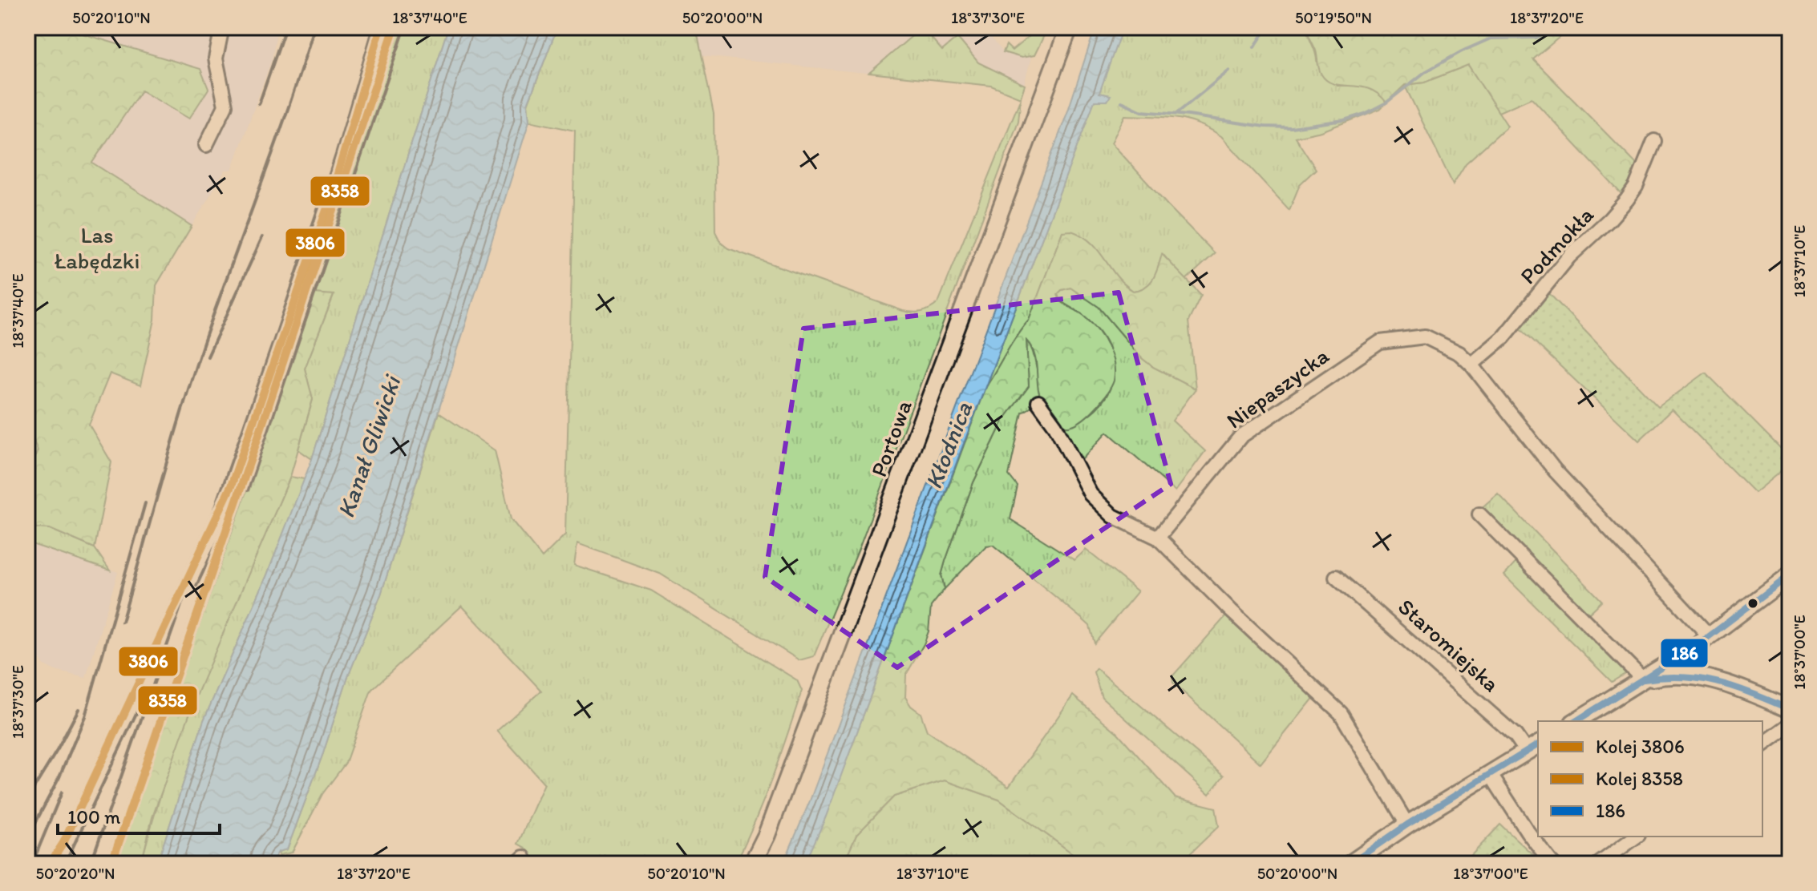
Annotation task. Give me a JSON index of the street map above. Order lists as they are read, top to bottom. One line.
{"streets":{"street":["Podmokła","Niepaszycka","Portowa","Staromiejska"]},"crossings":[["Podmokła","Niepaszycka"]],"water":["Kłodnica","Kanał Gliwicki"],"parks":["Las Łabędzki"],"lines":["rail line 3806","rail line 8358","transit line 186"],"legend":["Kolej 3806","Kolej 8358","186"],"scale_bar":"100 m","coordinates":["50°20'10\"N","18°37'40\"E","50°20'00\"N","18°37'30\"E","50°19'50\"N","18°37'20\"E","18°37'10\"E","18°37'00\"E","50°20'20\"N"]}
